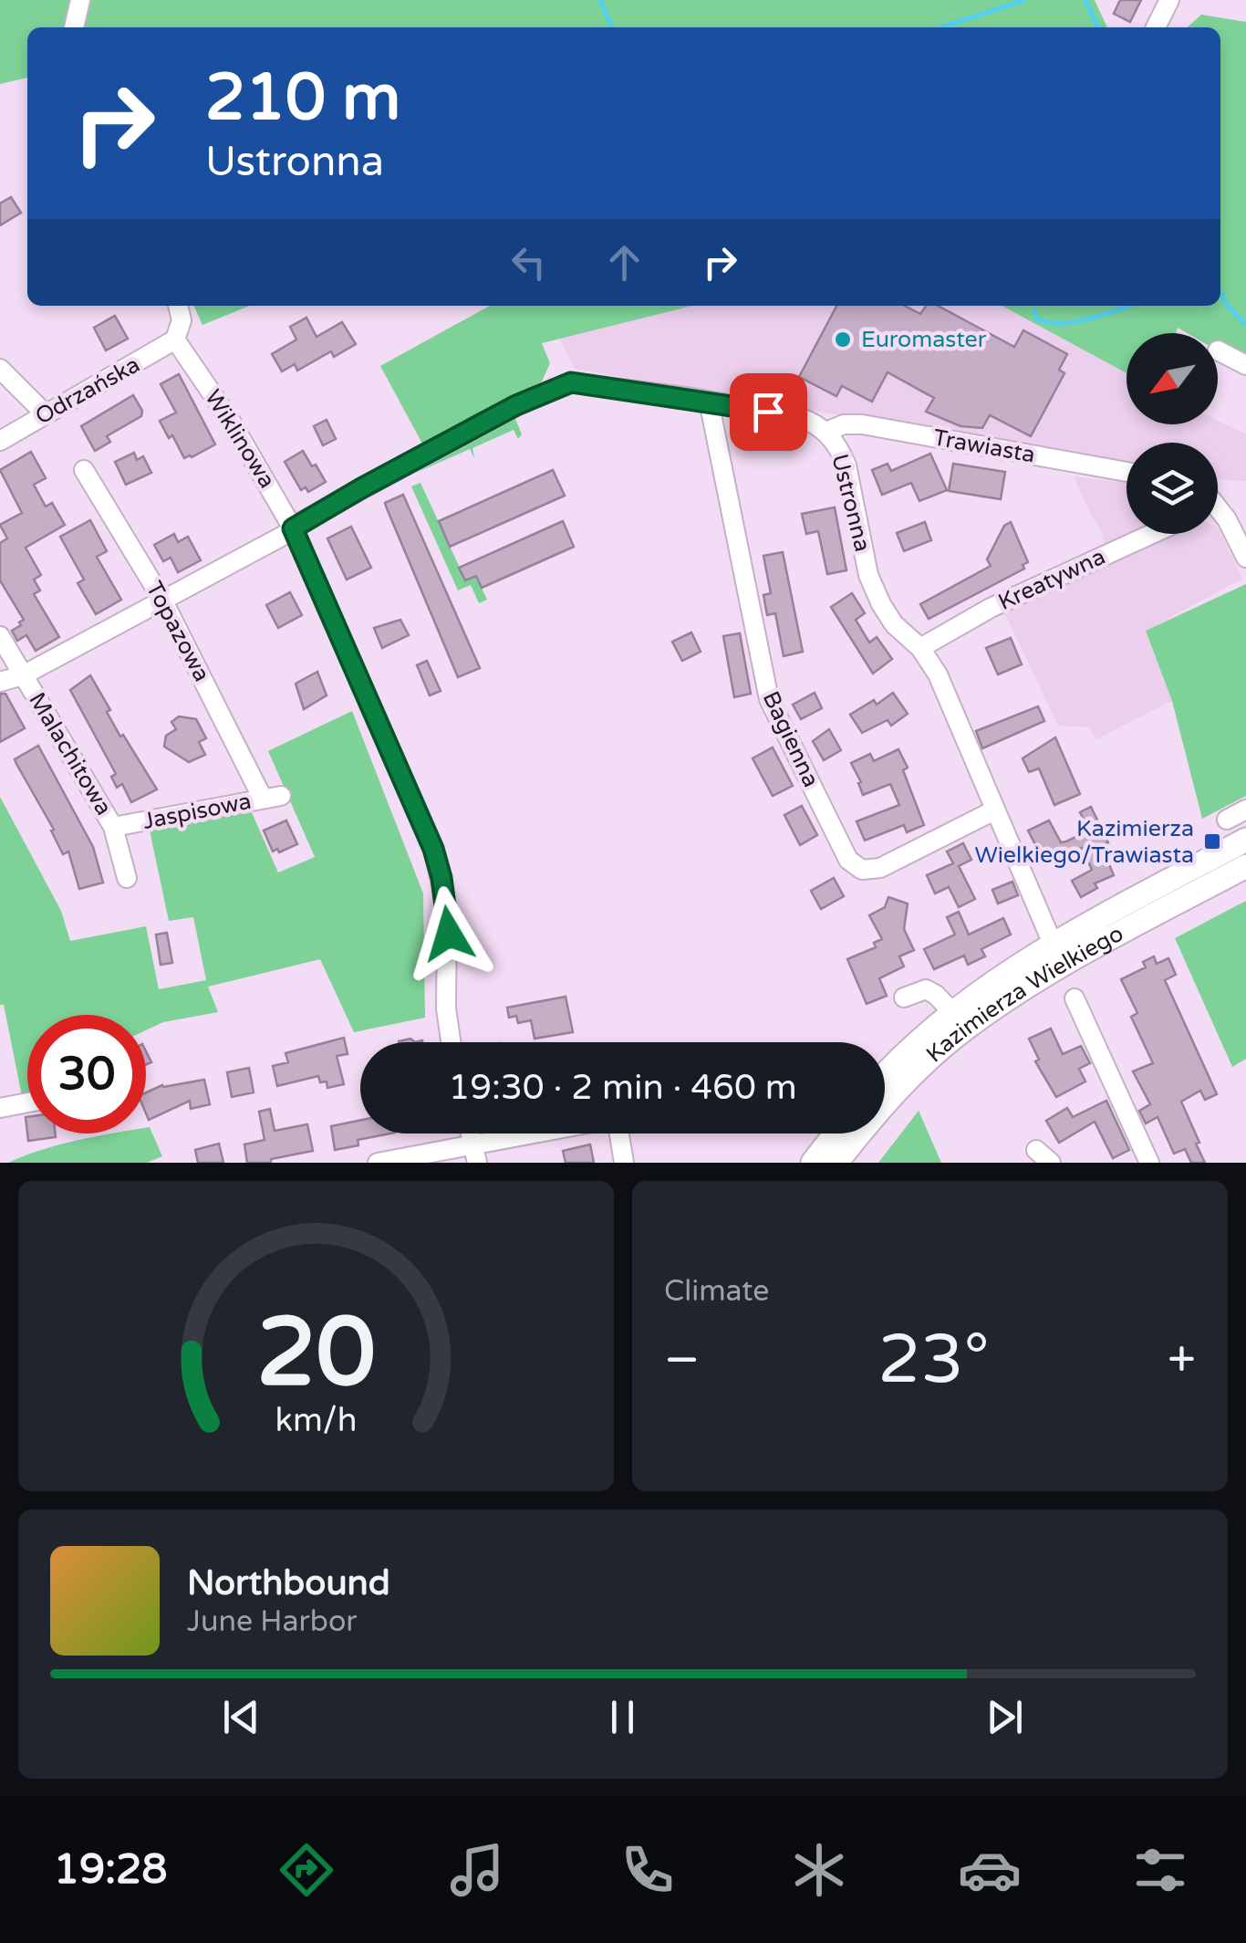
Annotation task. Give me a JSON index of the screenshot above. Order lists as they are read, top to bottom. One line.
{"streets":{"main road":["Kazimierza Wielkiego"],"street":["Odrzańska","Wiklinowa","Trawiasta","Ustronna","Kreatywna","Topazowa","Bagienna","Malachitowa","Jaspisowa"]},"crossings":[["Odrzańska","Wiklinowa"],["Wiklinowa","Ustronna"],["Trawiasta","Ustronna"],["Ustronna","Kreatywna"],["Ustronna","Topazowa"],["Ustronna","Bagienna"],["Ustronna","Malachitowa"],["Ustronna","Kazimierza Wielkiego"],["Topazowa","Jaspisowa"],["Malachitowa","Jaspisowa"]],"places":{"other":["Euromaster"],"transit":["Kazimierza Wielkiego/Trawiasta"]},"north":"bottom left","page":{"turn":["210 m","Ustronna"],"limit":"30","trip":"19:30 · 2 min · 460 m","tile":"Climate","heat":["−","23°","+"],"song":["Northbound","June Harbor"],"tabs":"19:28","gauge":["20","km/h"]}}
